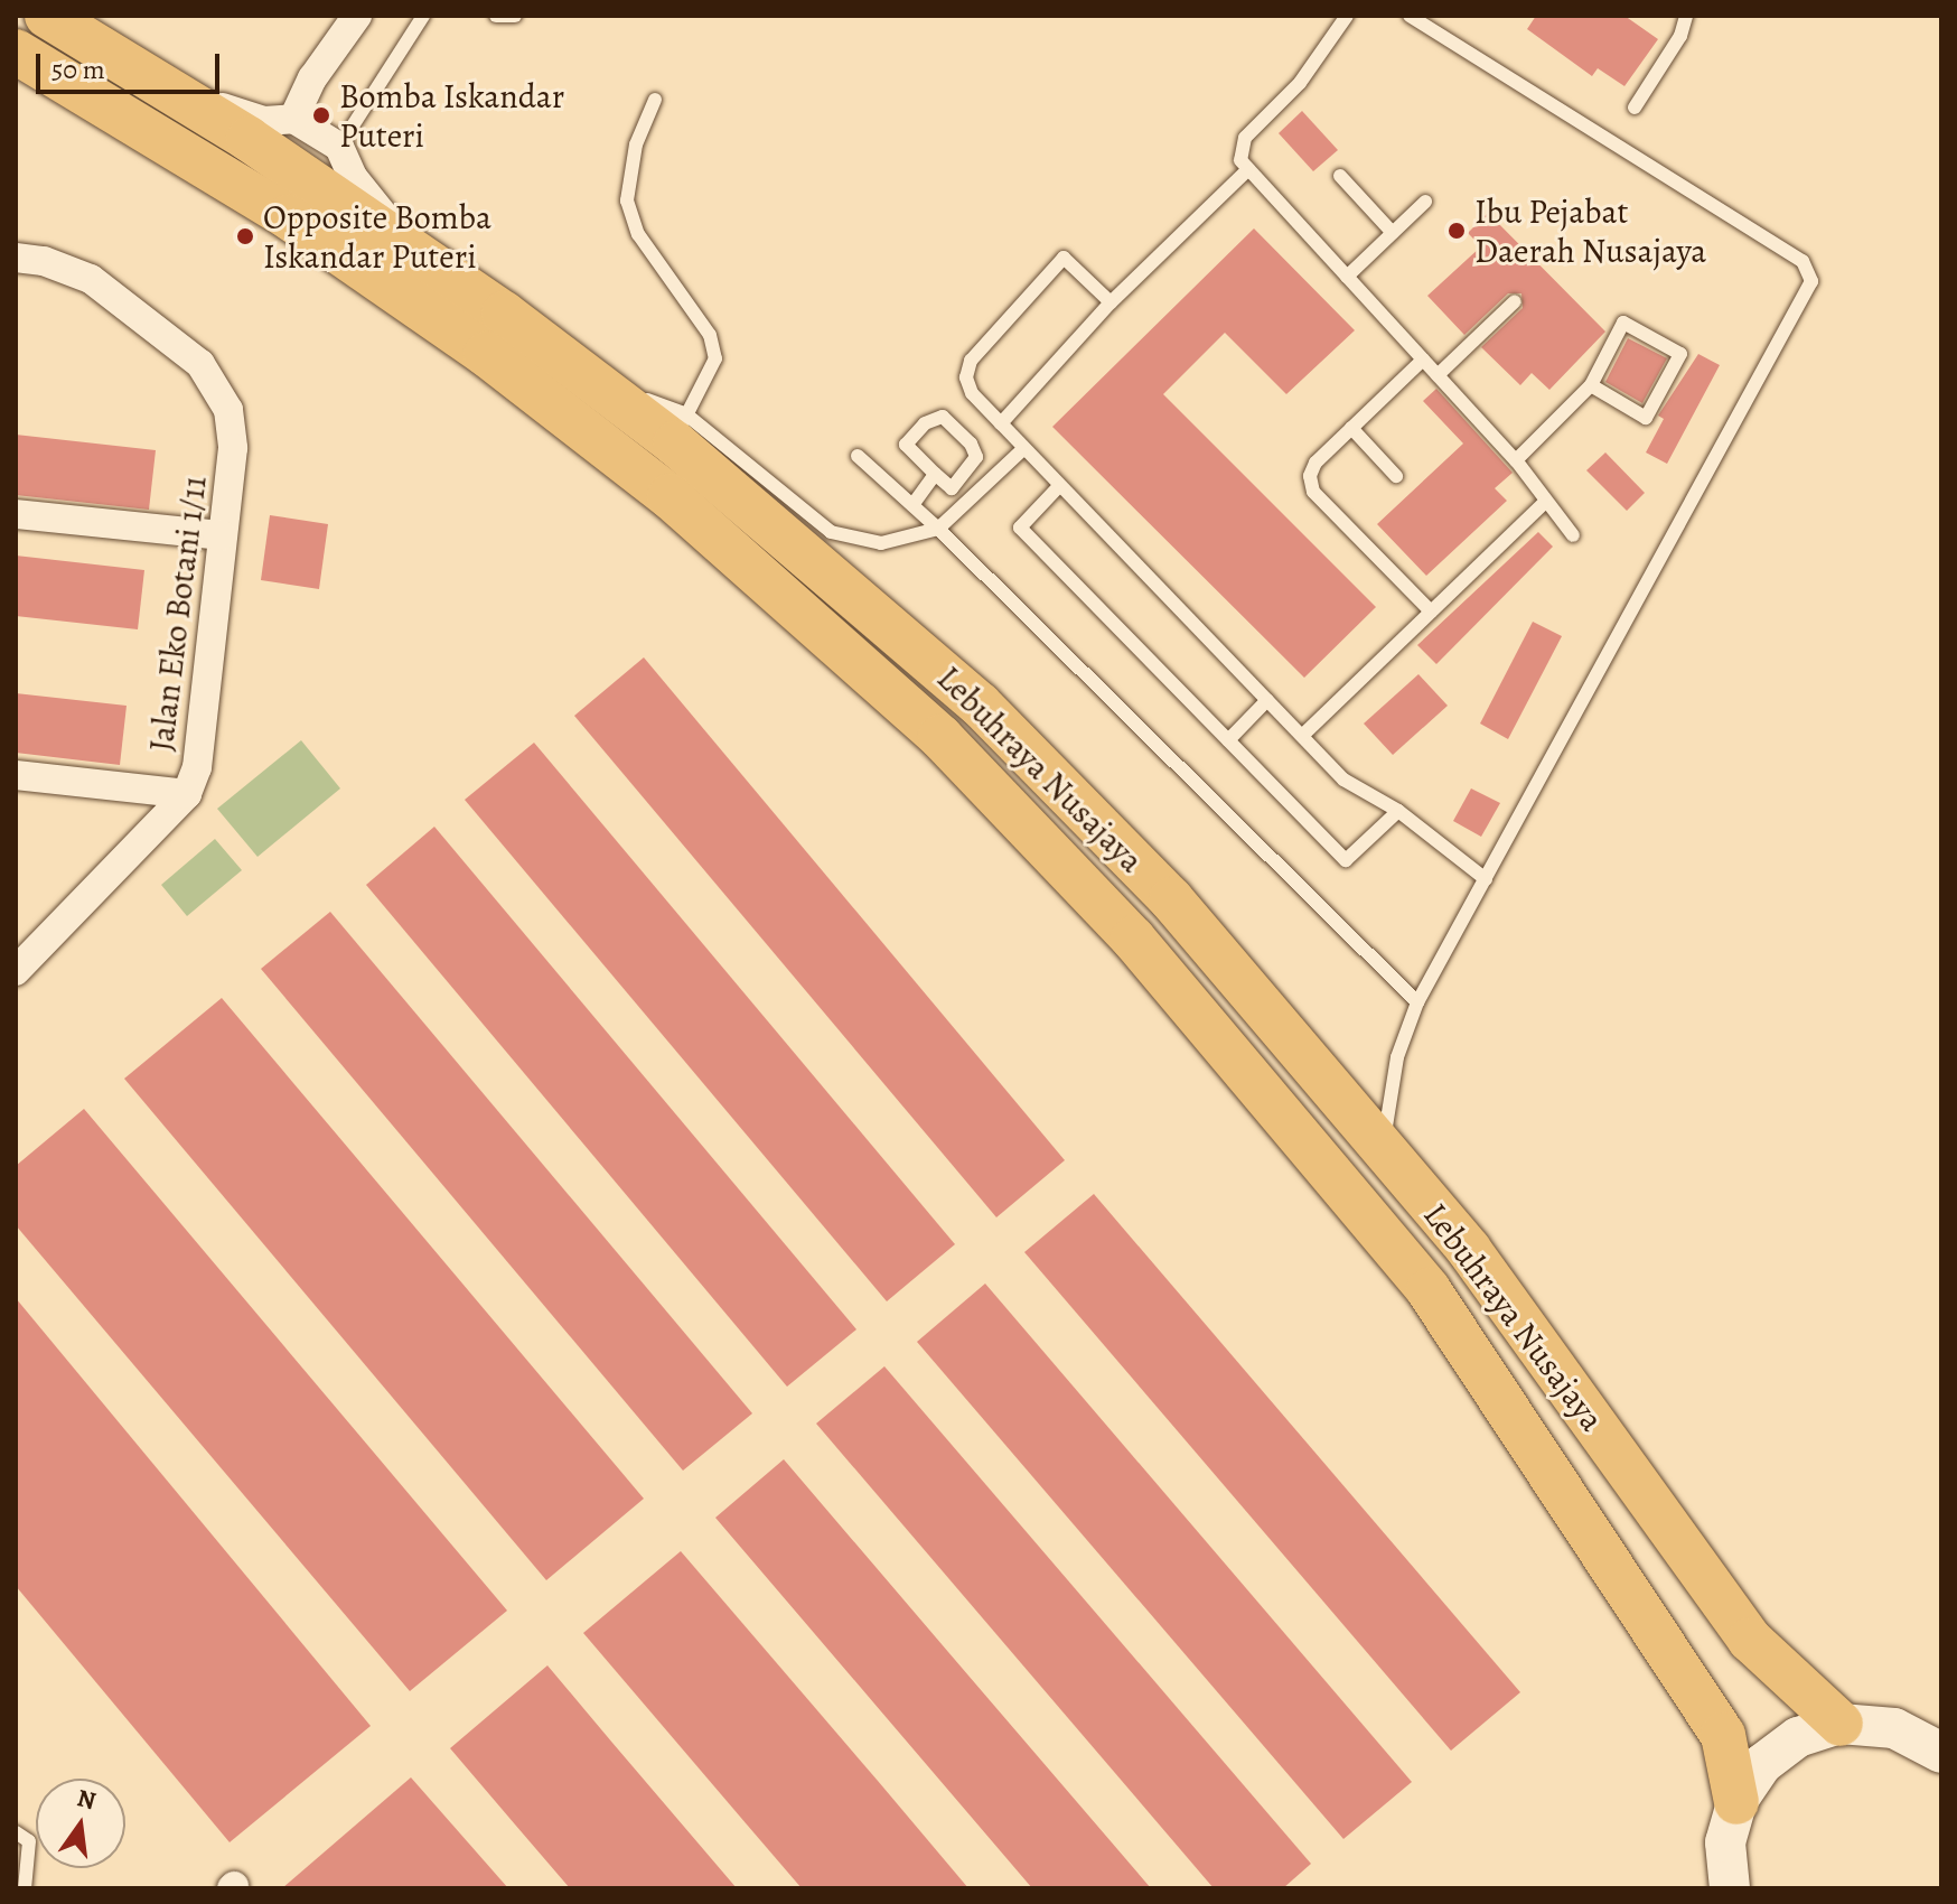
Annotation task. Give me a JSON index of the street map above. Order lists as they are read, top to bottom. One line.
{"streets":{"main road":["Lebuhraya Nusajaya"],"street":["Jalan Eko Botani 1/11"]},"places":["Bomba Iskandar Puteri","Ibu Pejabat Daerah Nusajaya","Opposite Bomba Iskandar Puteri"],"scale_bar":"50 m","north":"top"}
